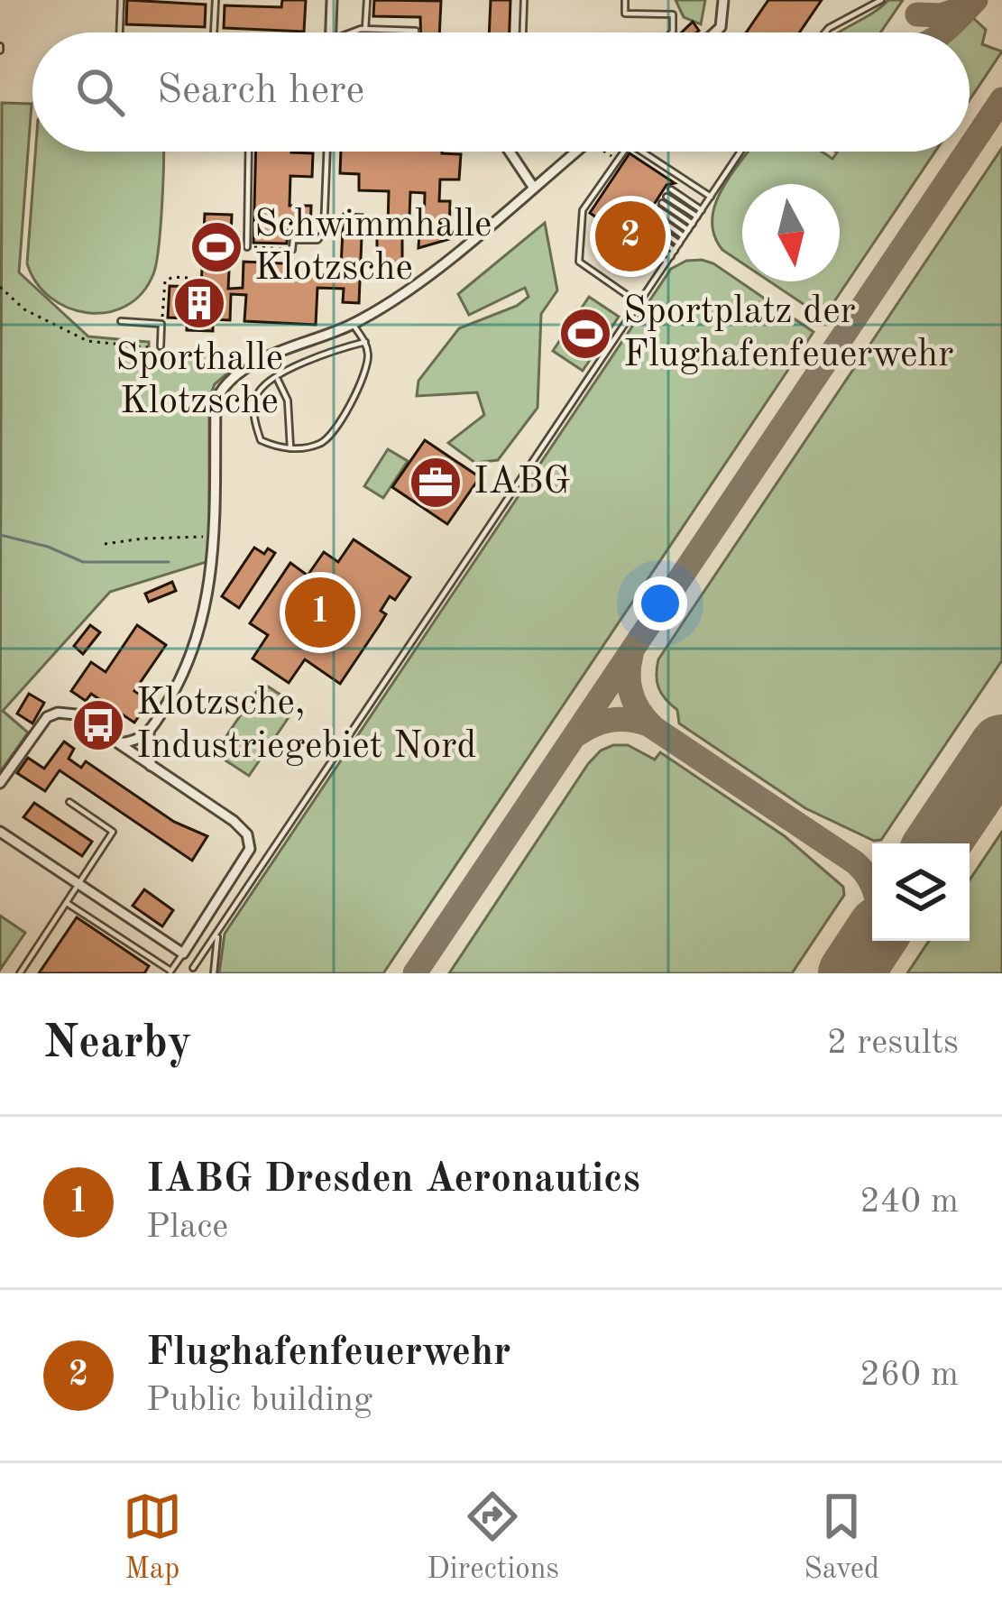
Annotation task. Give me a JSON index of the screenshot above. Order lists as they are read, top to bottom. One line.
{"places":{"sports":["Schwimmhalle Klotzsche","Sportplatz der Flughafenfeuerwehr"],"building":["Sporthalle Klotzsche"],"office":["IABG"],"bus stop":["Klotzsche, Industriegebiet Nord"]},"north":"bottom","page":{"search":"Search here","pins":["2","1"],"heading":["Nearby","2 results"],"list":[{"mark":"1","name":"IABG Dresden Aeronautics","note":"Place","value":"240 m"},{"mark":"2","name":"Flughafenfeuerwehr","note":"Public building","value":"260 m"}],"nav":["Map","Directions","Saved"]}}
